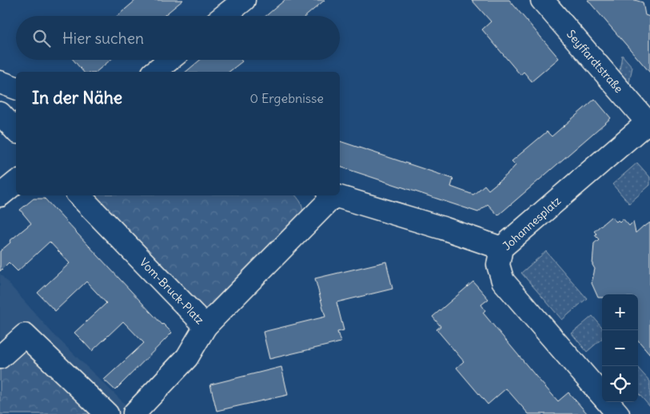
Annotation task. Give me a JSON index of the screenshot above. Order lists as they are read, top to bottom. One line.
{"streets":{"street":["Seyffardtstraße","Johannesplatz","Vom-Bruck-Platz"]},"crossings":[["Seyffardtstraße","Johannesplatz"],["Johannesplatz","Vom-Bruck-Platz"]],"page":{"search":"Hier suchen","heading":["In der Nähe","0 Ergebnisse"],"map_buttons":["+","−"]}}
